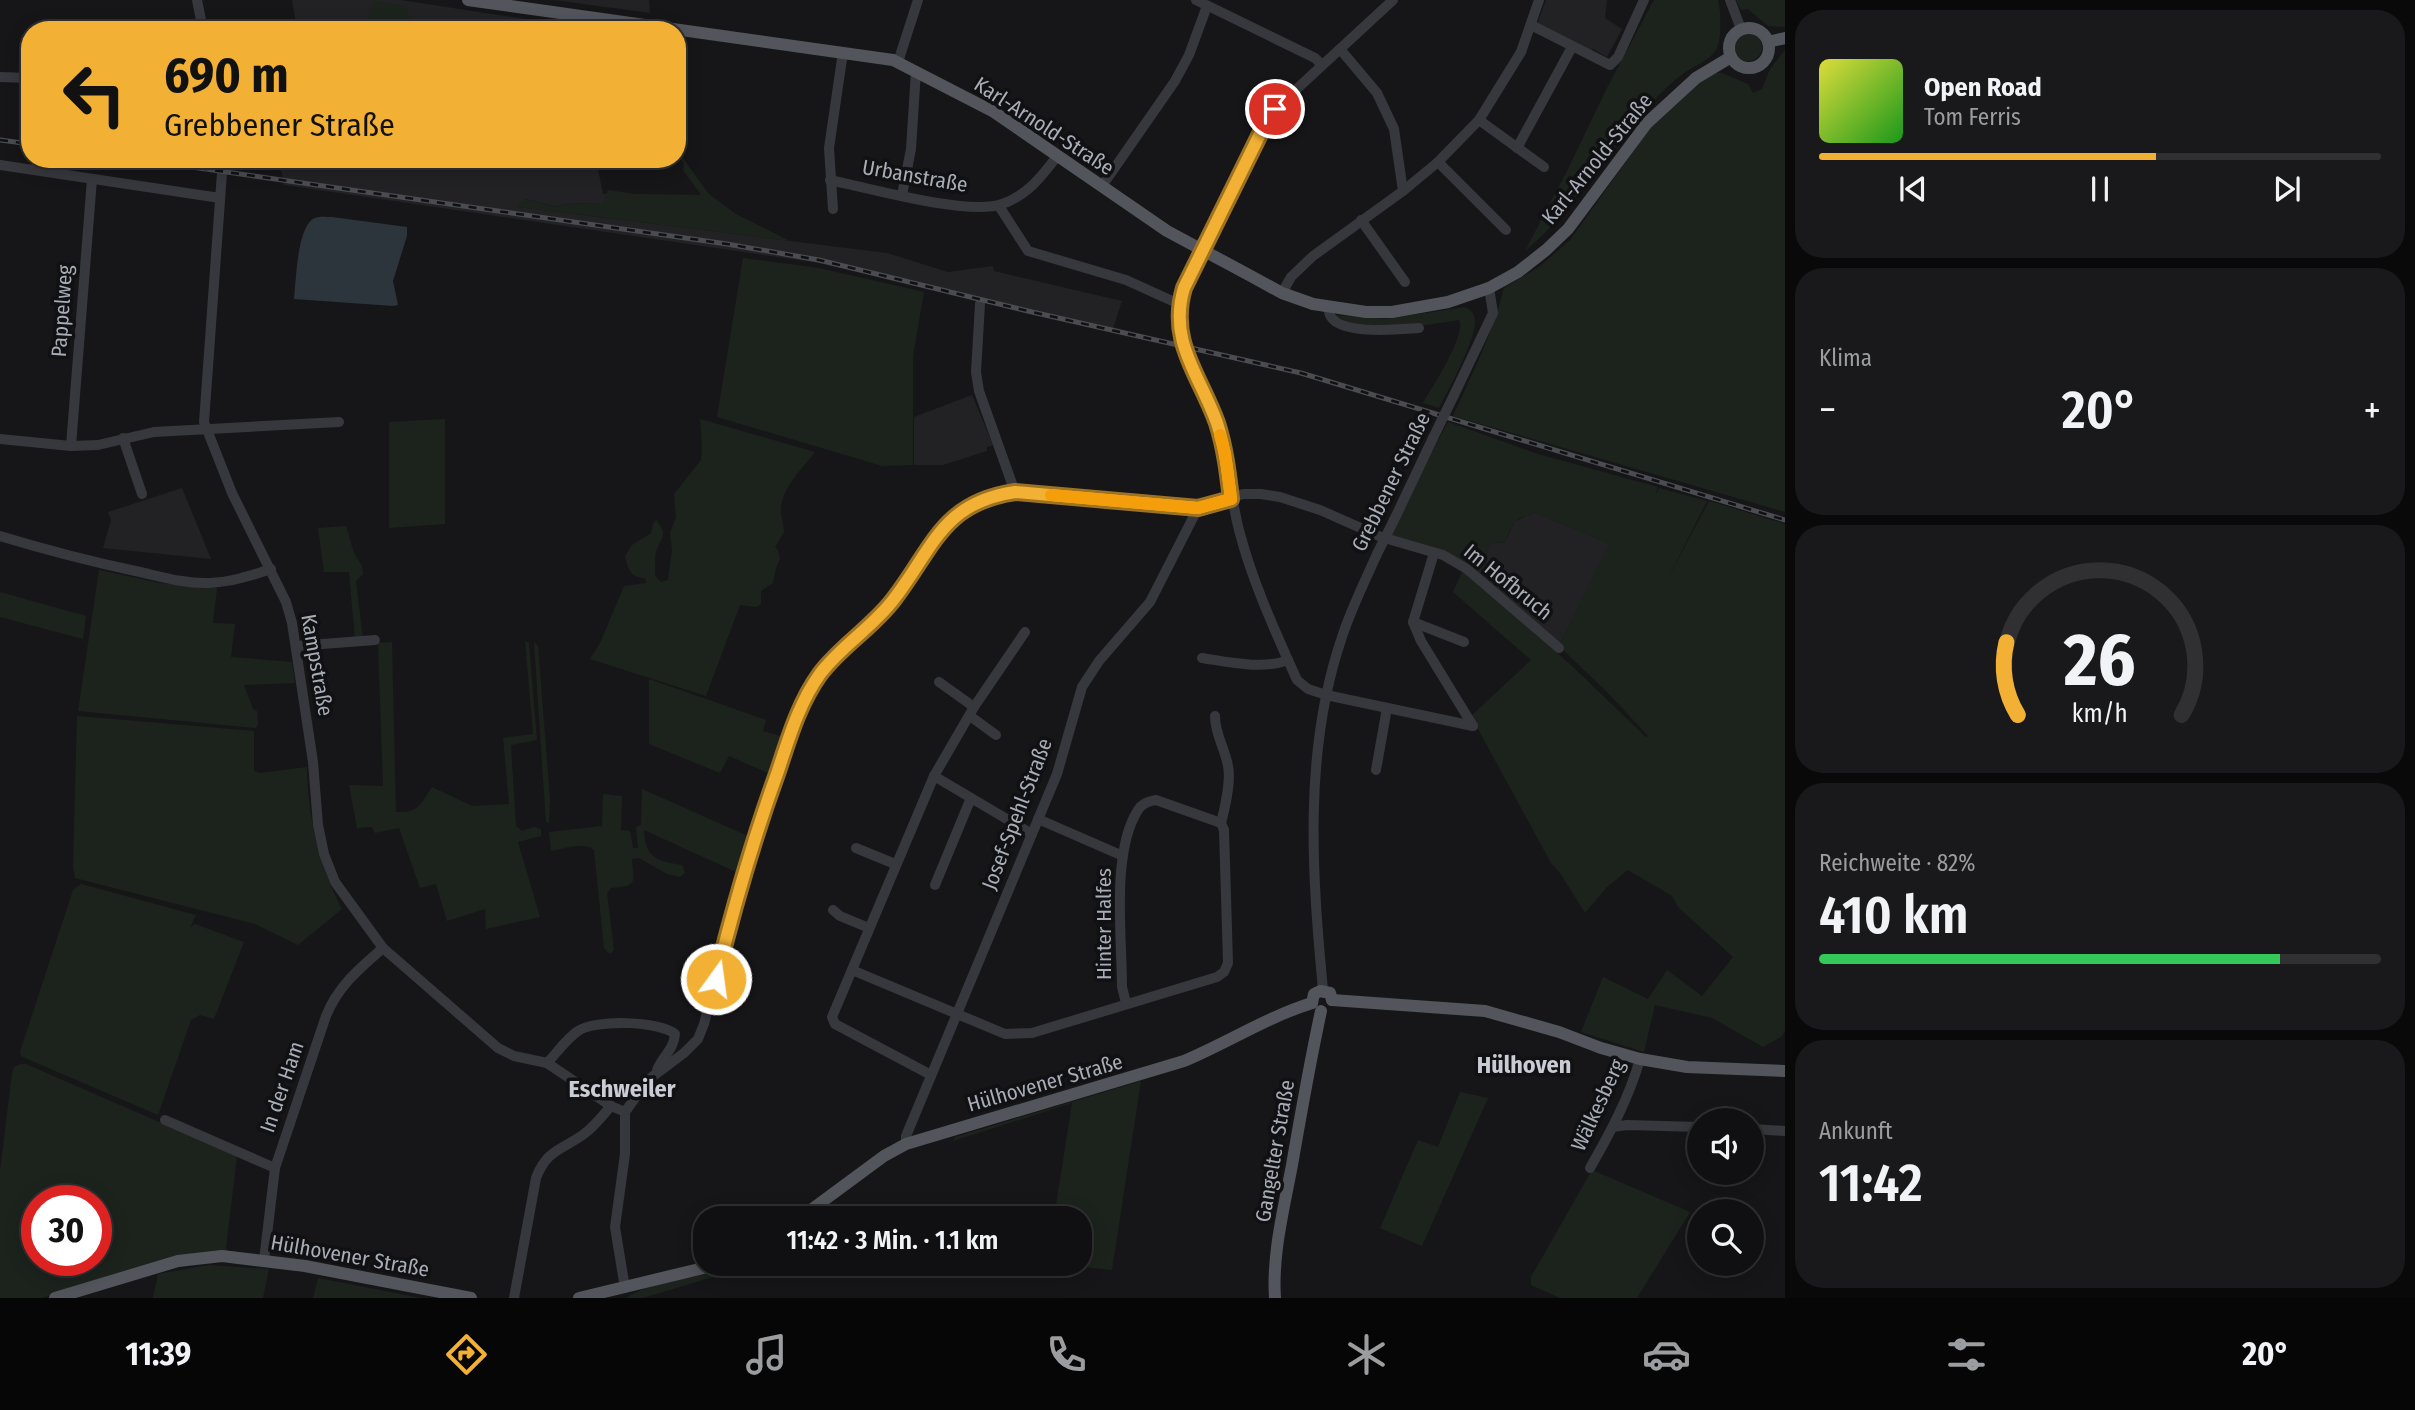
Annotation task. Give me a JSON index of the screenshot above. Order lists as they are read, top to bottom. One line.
{"streets":{"main road":["Karl-Arnold-Straße","Hülhovener Straße","Gangelter Straße"],"street":["Urbanstraße","Pappelweg","Grebbener Straße","Im Hofbruch","Kampstraße","Josef-Spehl-Straße","Hinter Halfes","In der Ham","Wälkesberg"]},"crossings":[["Karl-Arnold-Straße","Urbanstraße"],["Karl-Arnold-Straße","Grebbener Straße"],["Kampstraße","In der Ham"],["Josef-Spehl-Straße","Hinter Halfes"],["Josef-Spehl-Straße","Hülhovener Straße"],["Hülhovener Straße","In der Ham"],["Hülhovener Straße","Gangelter Straße"]],"districts":["Hülhoven","Eschweiler"],"page":{"turn":["690 m","Grebbener Straße"],"song":["Open Road","Tom Ferris"],"tile":["Klima",["Reichweite · 82%","410 km"],["Ankunft","11:42"]],"heat":["−","20°","+"],"limit":"30","trip":"11:42 · 3 Min. · 1.1 km","tabs":["11:39","20°"],"gauge":["26","km/h"]}}
